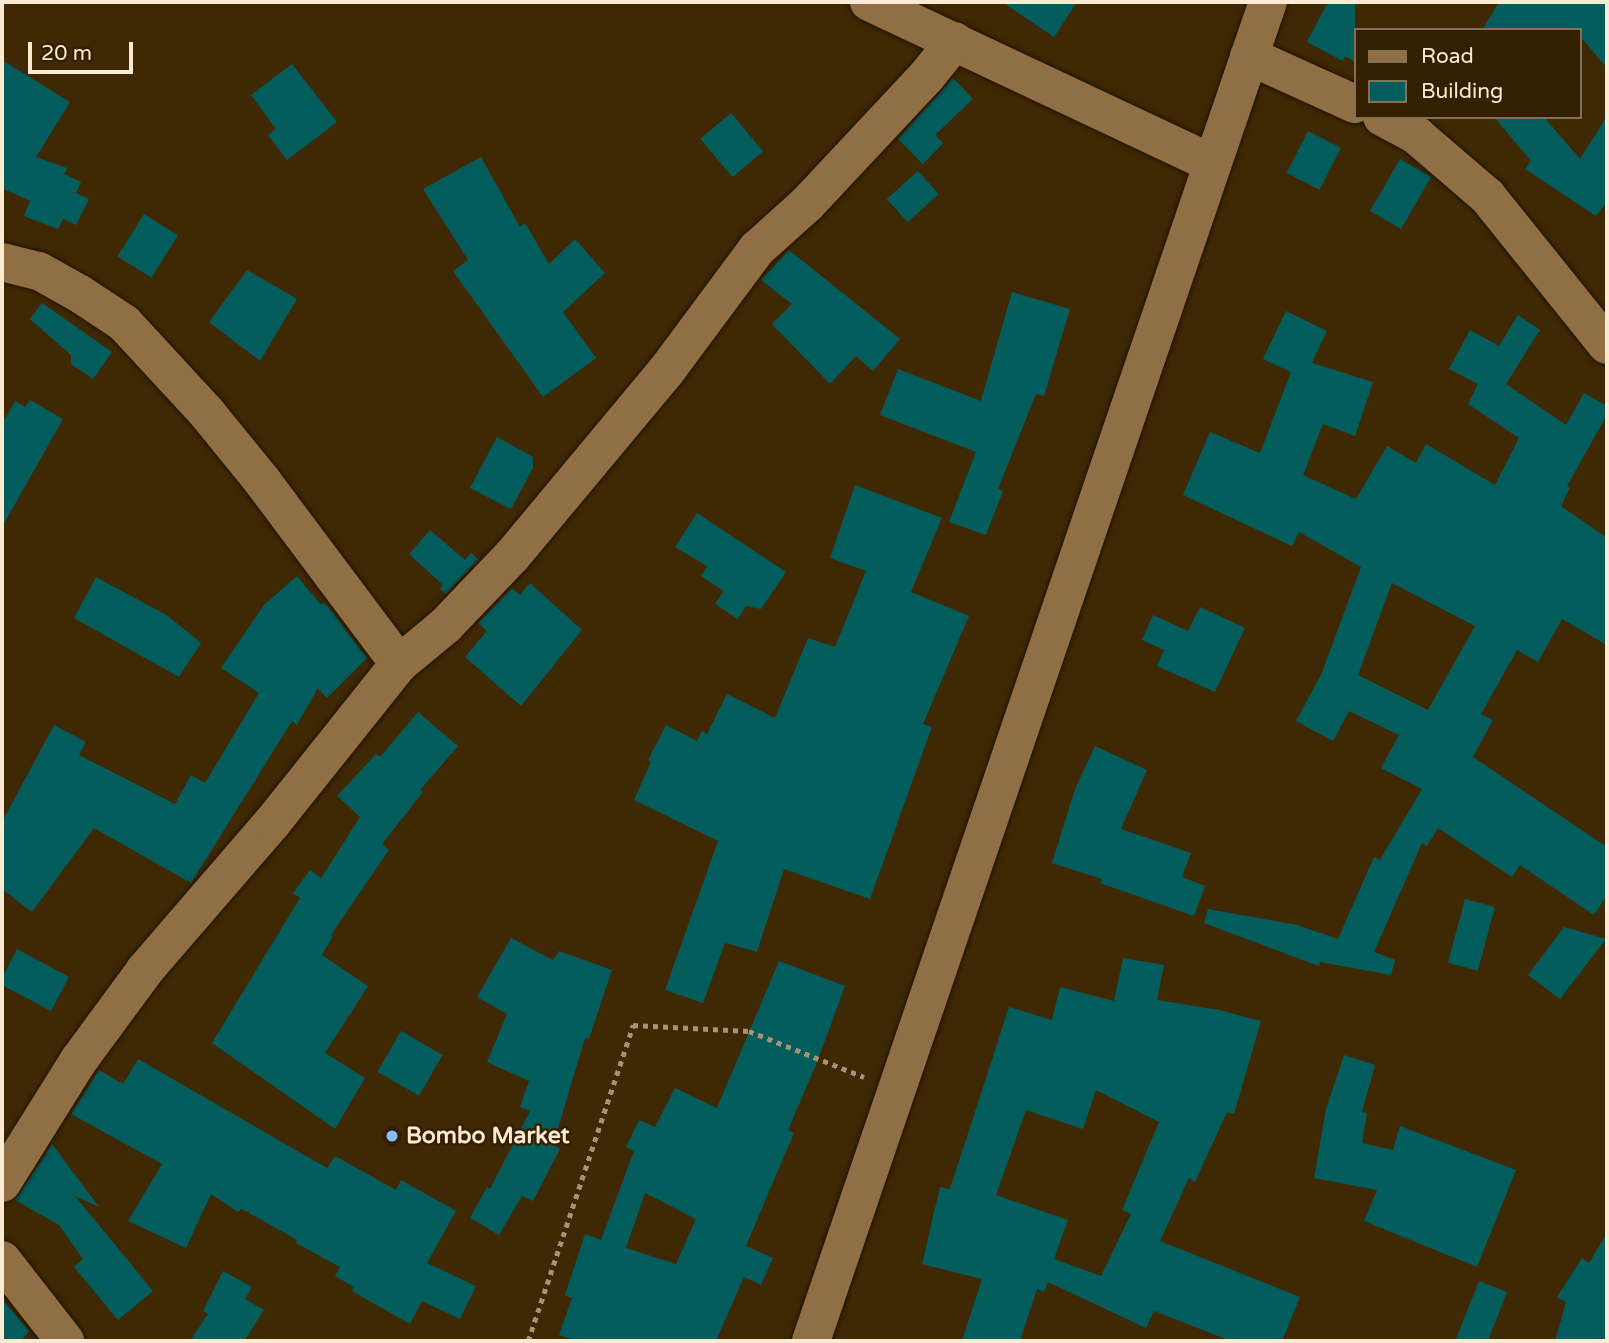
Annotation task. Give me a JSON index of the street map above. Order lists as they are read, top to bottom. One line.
{"places":["Bombo Market"],"legend":["Road","Building"],"scale_bar":"20 m"}
